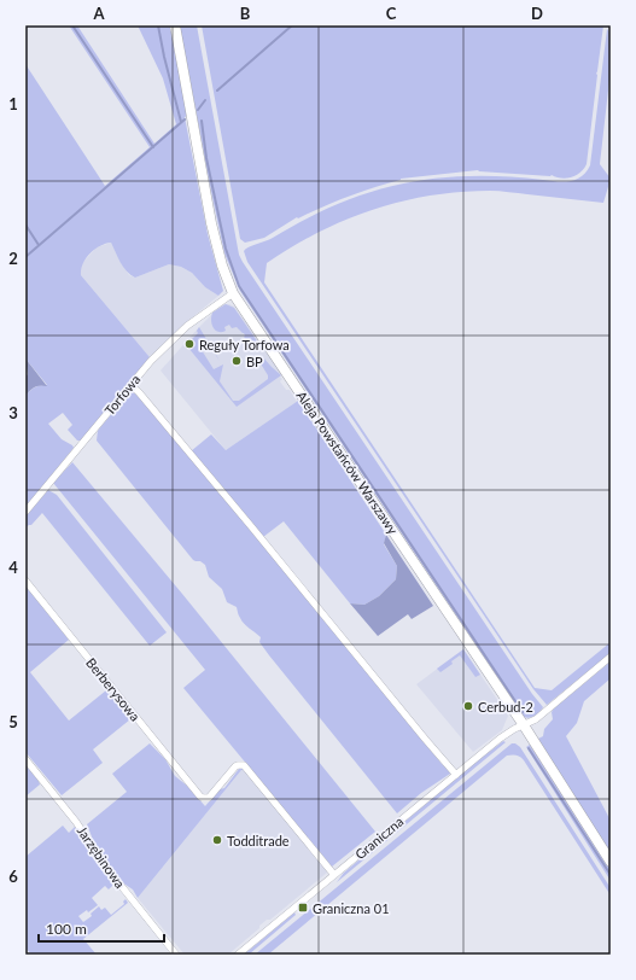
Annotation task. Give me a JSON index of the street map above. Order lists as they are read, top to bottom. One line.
{"streets":{"street":["Torfowa","Aleja Powstańców Warszawy","Berberysowa","Graniczna","Jarzębinowa"]},"crossings":[["Torfowa","Aleja Powstańców Warszawy"],["Aleja Powstańców Warszawy","Graniczna"],["Berberysowa","Graniczna"]],"places":{"other":["Reguły Torfowa","BP","Cerbud-2","Todditrade"],"transit":["Graniczna 01"]},"scale_bar":"100 m","grid":{"columns":["A","B","C","D"],"rows":["1","2","3","4","5","6"]}}
